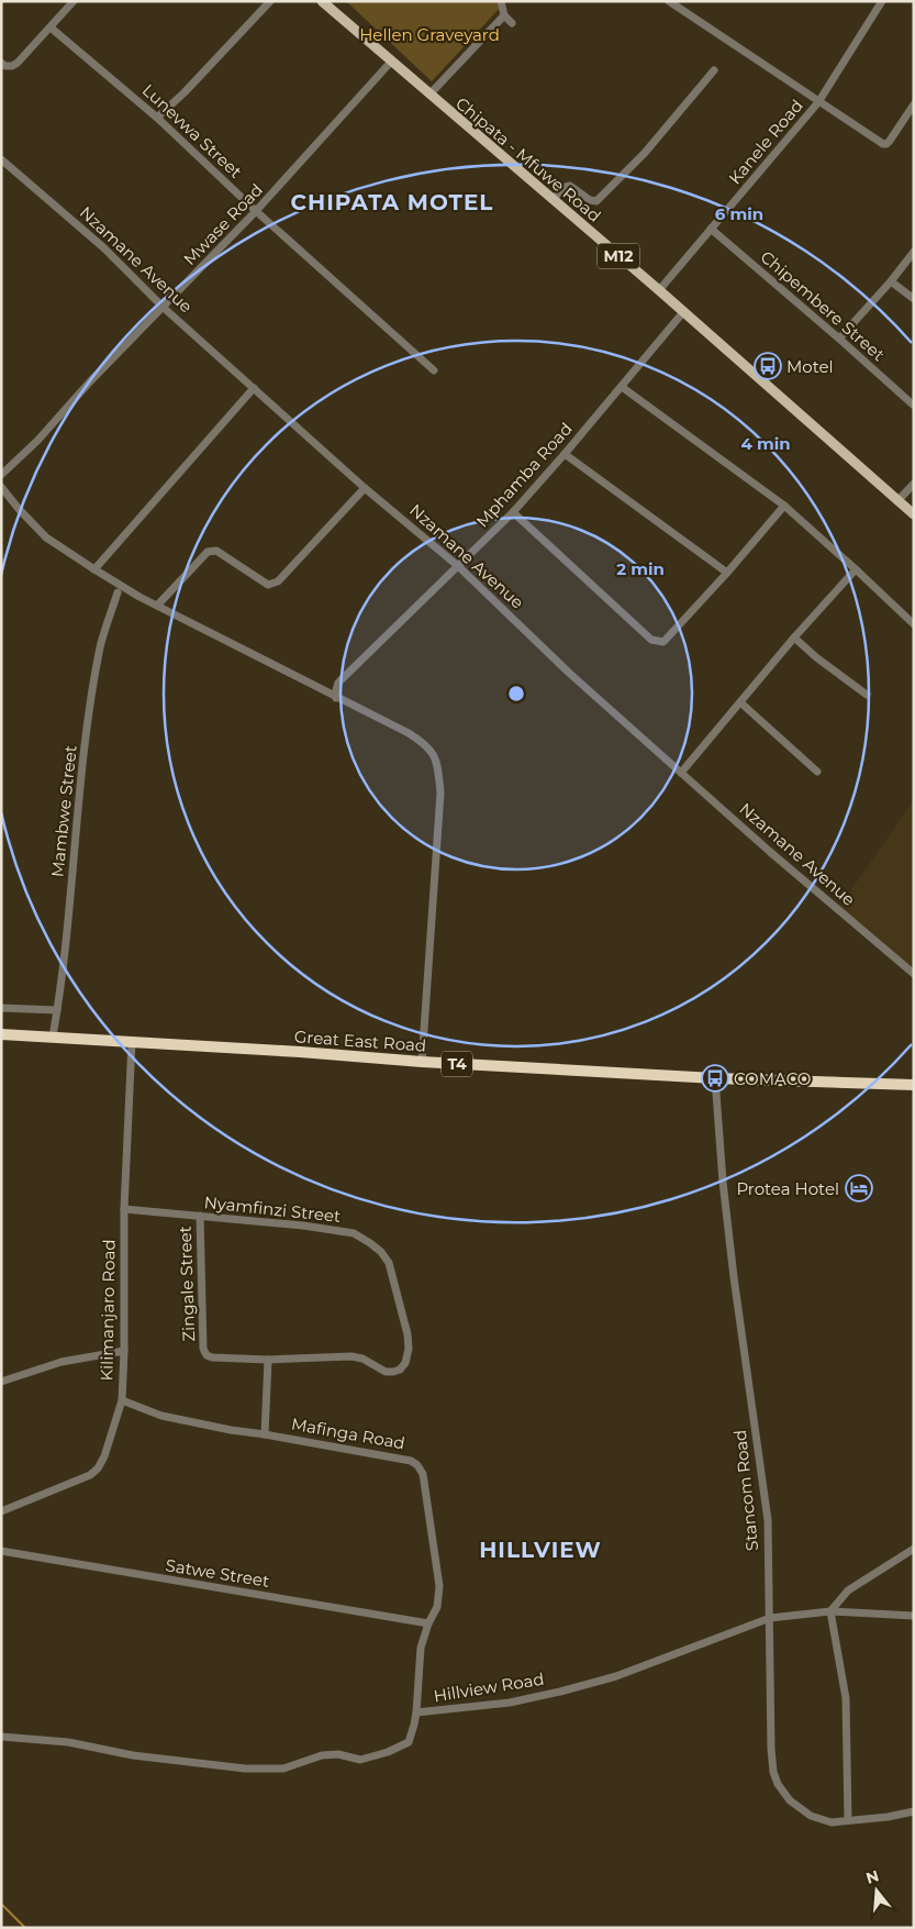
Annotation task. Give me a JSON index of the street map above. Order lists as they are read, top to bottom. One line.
{"streets":{"highway":["Great East Road","T4"],"main road":["Chipata - Mfuwe Road","M12"],"street":["Lunevwa Street","Kanele Road","Mwase Road","Nzamane Avenue","Chipembere Street","Mphamba Road","Mambwe Street","Nyamfinzi Street","Zingale Street","Kilimanjaro Road","Mafinga Road","Stancom Road","Satwe Street","Hillview Road"]},"crossings":[["Lunevwa Street","Mwase Road"],["Kanele Road","Chipata - Mfuwe Road"],["Kanele Road","Chipembere Street"],["Chipata - Mfuwe Road","Mwase Road"],["Chipata - Mfuwe Road","Mphamba Road"],["Mwase Road","Nzamane Avenue"],["Nzamane Avenue","Mphamba Road"],["Mambwe Street","Great East Road"],["Great East Road","Kilimanjaro Road"],["Great East Road","Stancom Road"],["Nyamfinzi Street","Zingale Street"],["Nyamfinzi Street","Kilimanjaro Road"],["Kilimanjaro Road","Mafinga Road"],["Mafinga Road","Satwe Street"],["Mafinga Road","Hillview Road"],["Stancom Road","Hillview Road"]],"districts":["CHIPATA MOTEL","HILLVIEW"],"parks":["Hellen Graveyard"],"places":{"bus stop":["Motel","COMACO"],"hotel":["Protea Hotel"]},"north":"top","rings":["6 min","4 min","2 min"]}
